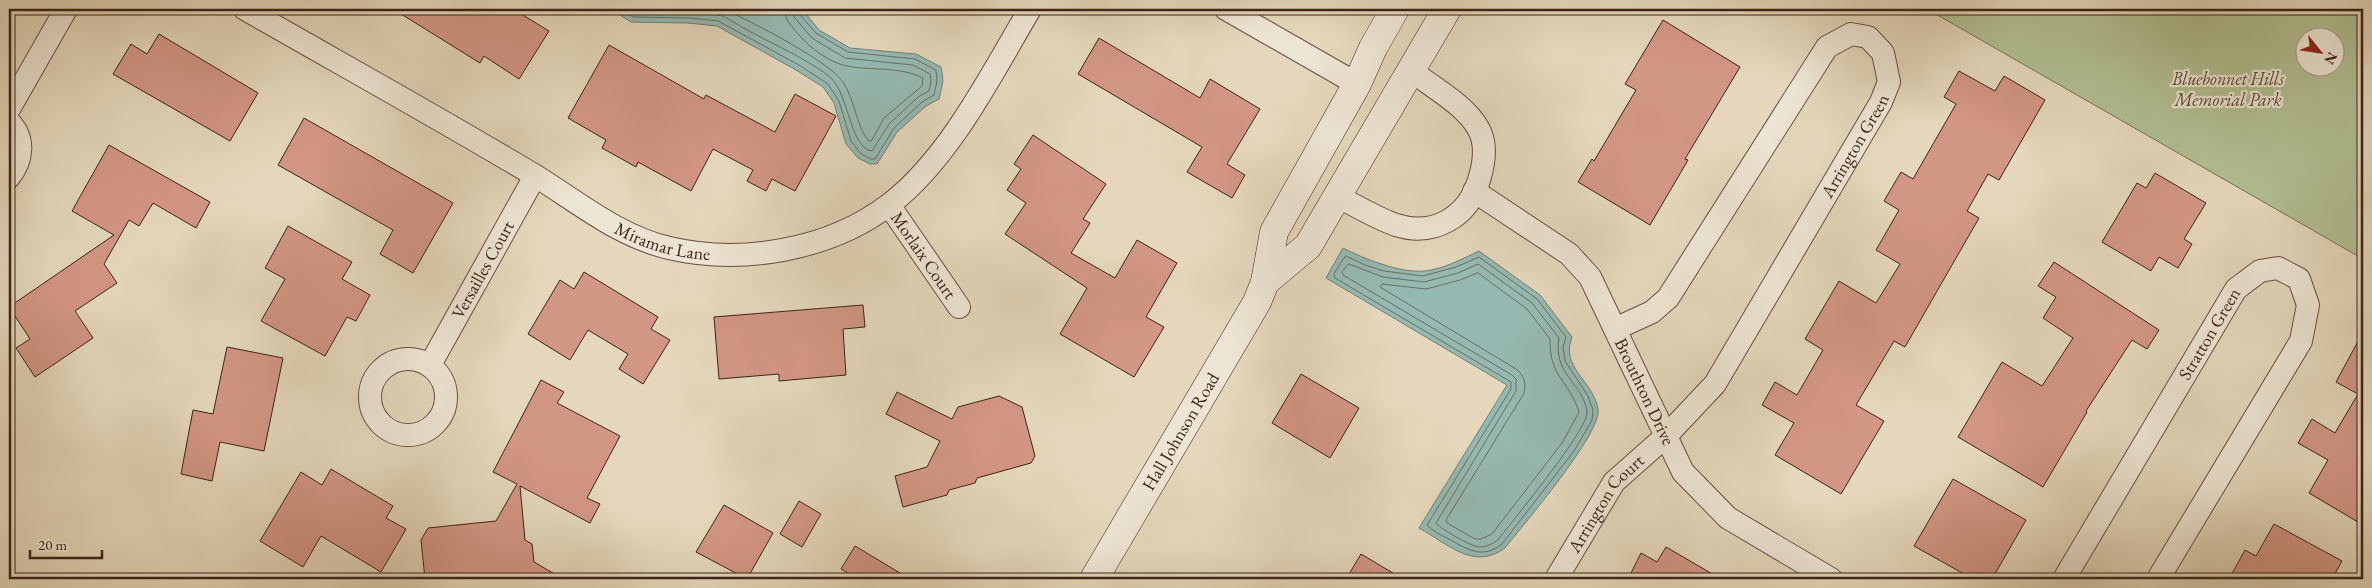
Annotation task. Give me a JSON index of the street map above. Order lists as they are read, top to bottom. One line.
{"streets":{"main road":["Hall Johnson Road"],"street":["Arrington Green","Miramar Lane","Morlaix Court","Versailles Court","Stratton Green","Brouthton Drive","Arrington Court"]},"crossings":[["Arrington Green","Brouthton Drive"],["Arrington Green","Arrington Court"],["Miramar Lane","Morlaix Court"],["Miramar Lane","Versailles Court"],["Brouthton Drive","Arrington Court"]],"parks":["Bluebonnet Hills Memorial Park"],"scale_bar":"20 m","north":"bottom right"}
